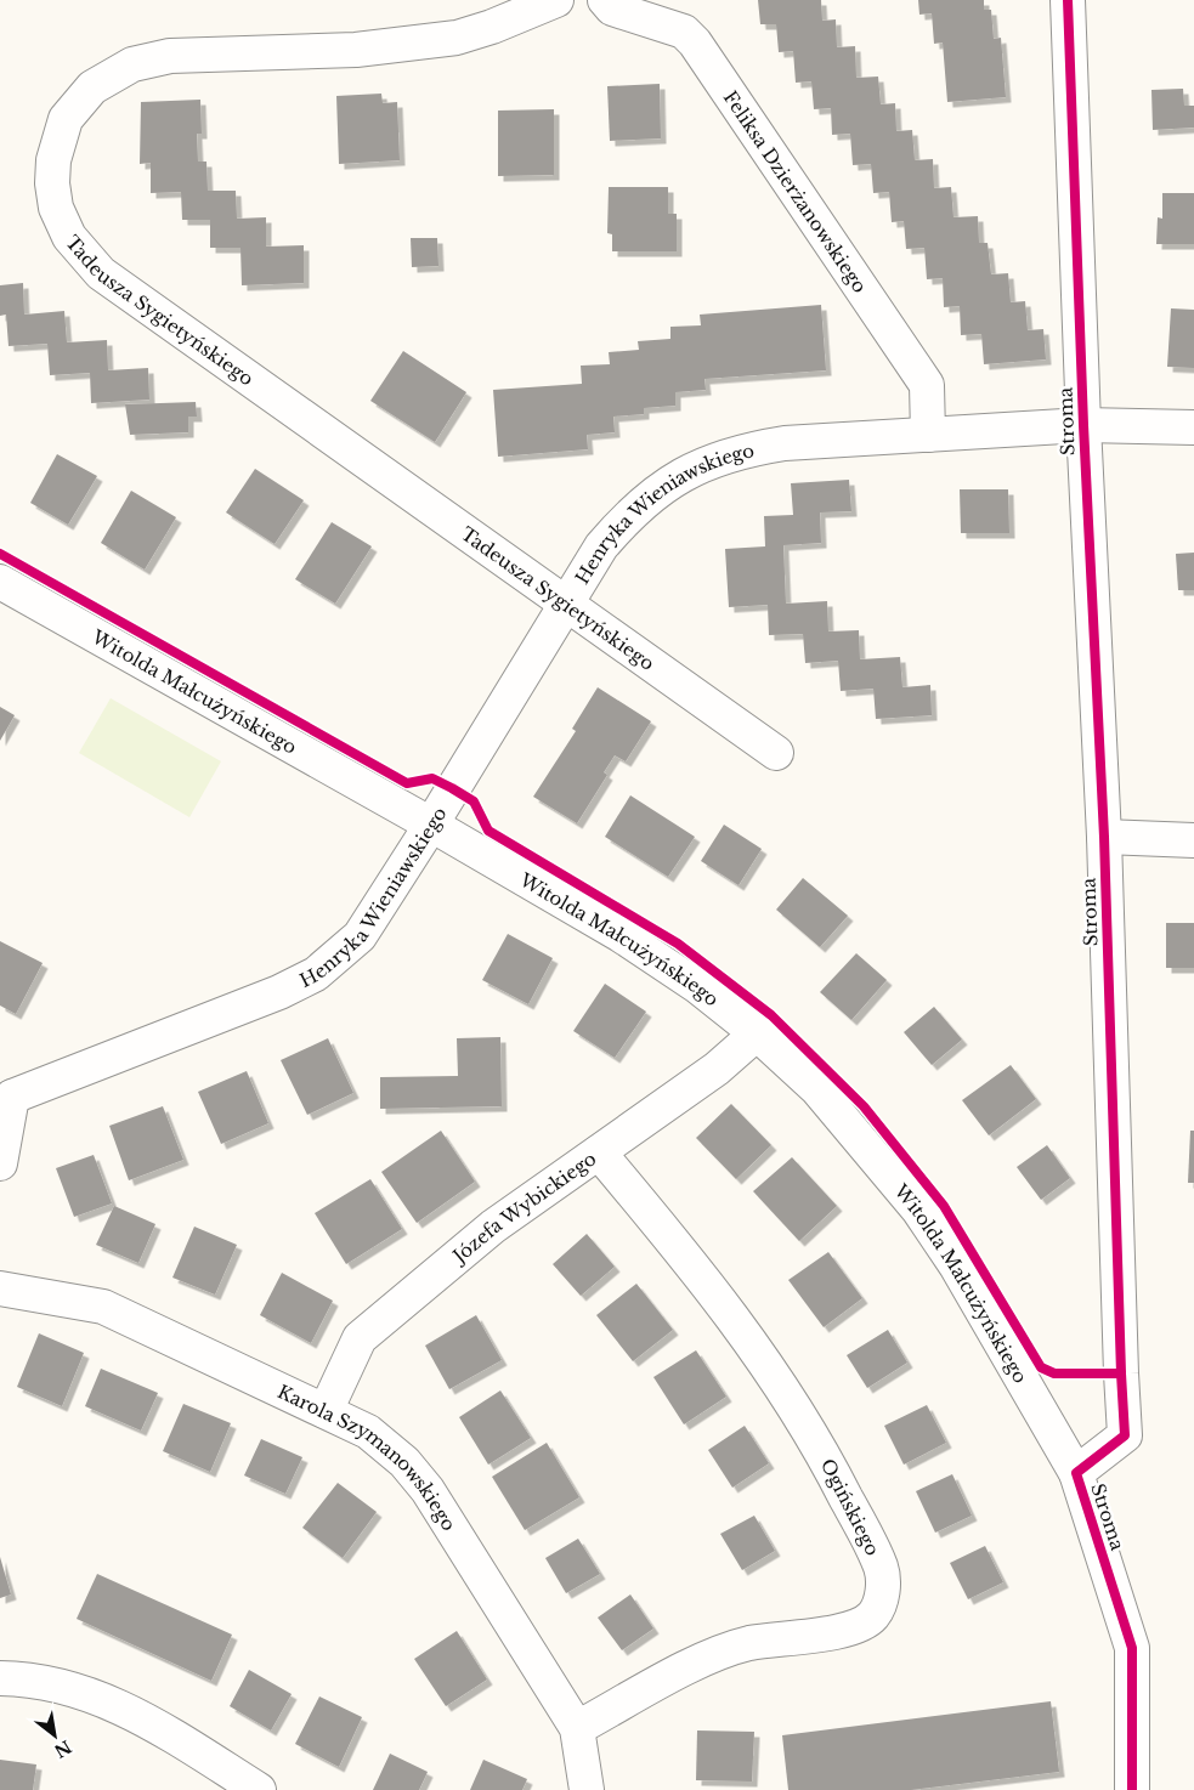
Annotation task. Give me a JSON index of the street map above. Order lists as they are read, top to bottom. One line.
{"streets":{"street":["Feliksa Dzierżanowskiego","Tadeusza Sygietyńskiego","Stroma","Henryka Wieniawskiego","Witolda Małcużyńskiego","Józefa Wybickiego","Karola Szymanowskiego","Ogińskiego"]},"crossings":[["Feliksa Dzierżanowskiego","Henryka Wieniawskiego"],["Tadeusza Sygietyńskiego","Henryka Wieniawskiego"],["Stroma","Henryka Wieniawskiego"],["Stroma","Witolda Małcużyńskiego"],["Henryka Wieniawskiego","Witolda Małcużyńskiego"],["Witolda Małcużyńskiego","Józefa Wybickiego"],["Józefa Wybickiego","Karola Szymanowskiego"],["Józefa Wybickiego","Ogińskiego"],["Karola Szymanowskiego","Ogińskiego"]],"north":"bottom right"}
